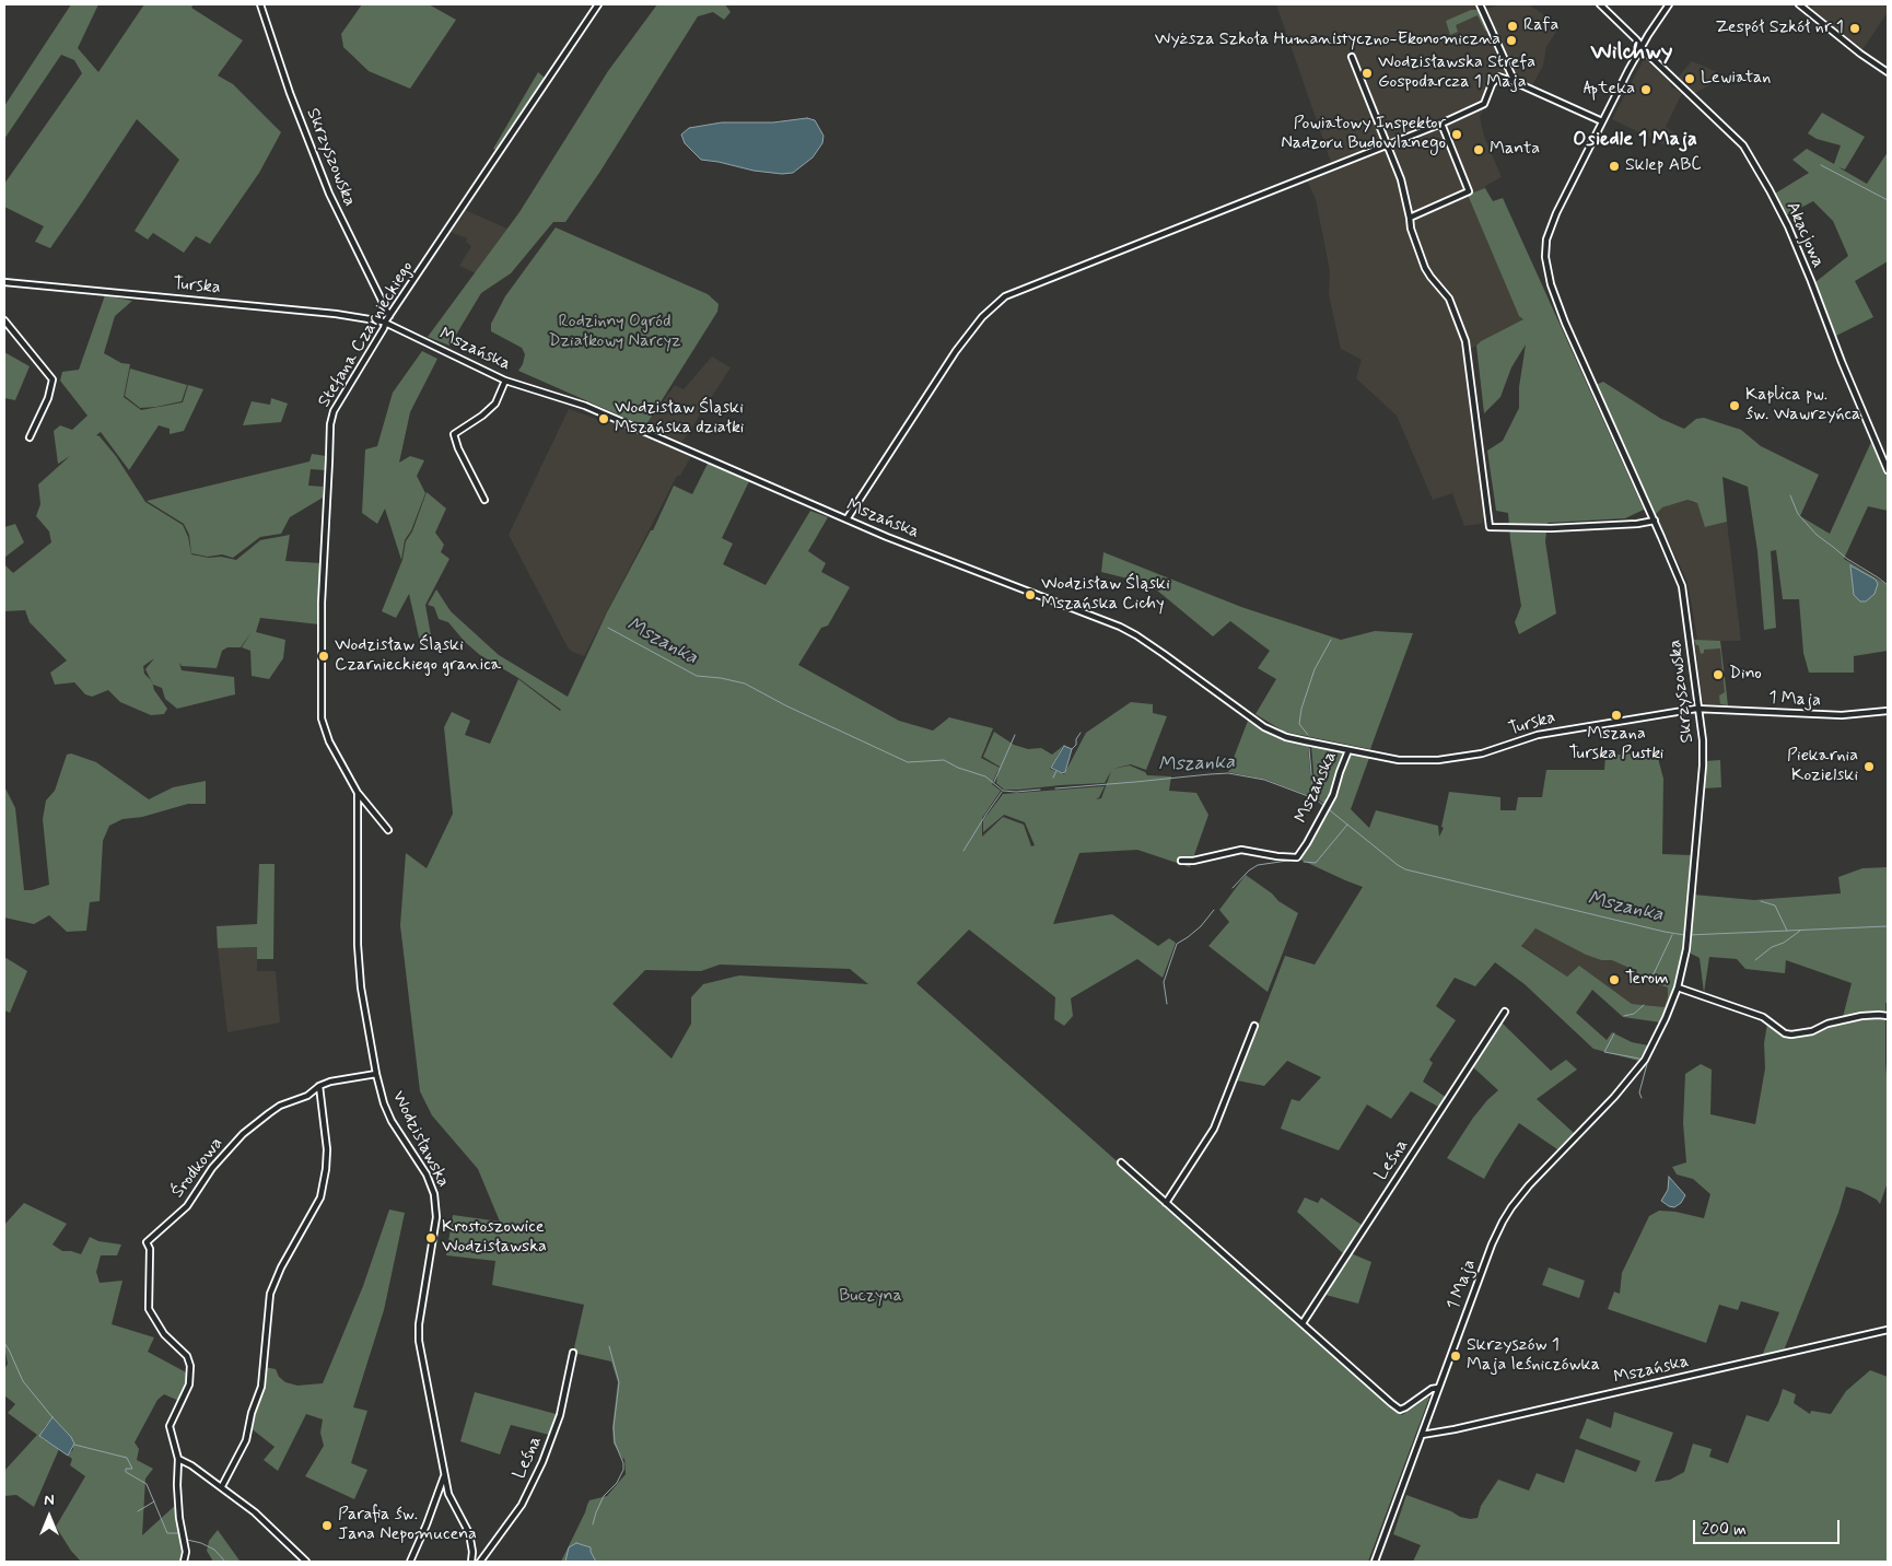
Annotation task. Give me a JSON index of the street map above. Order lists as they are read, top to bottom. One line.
{"streets":{"street":["Skrzyszowska","Akacjowa","Turska","Stefana Czarnieckiego","Mszańska","1 Maja","Wodzisławska","Leśna","Środkowa"]},"crossings":[["Skrzyszowska","Akacjowa"],["Skrzyszowska","Turska"],["Skrzyszowska","Stefana Czarnieckiego"],["Skrzyszowska","1 Maja"],["Turska","Stefana Czarnieckiego"],["Turska","Mszańska"],["Turska","1 Maja"],["Stefana Czarnieckiego","Mszańska"],["Stefana Czarnieckiego","Wodzisławska"],["Mszańska","1 Maja"],["Wodzisławska","Środkowa"]],"districts":["Wilchwy","Osiedle 1 Maja"],"water":["Mszanka"],"parks":["Rodzinny Ogród Działkowy Narcyz","Buczyna"],"places":["Rafa","Zespół Szkół nr 1","Wyższa Szkoła Humanistyczno-Ekonomiczna","Wodzisławska Strefa Gospodarcza 1 Maja","Lewiatan","Apteka","Powiatowy Inspektor Nadzoru Budowlanego","Manta","Sklep ABC","Kaplica pw. św. Wawrzyńca","Wodzisław Śląski Mszańska działki","Wodzisław Śląski Mszańska Cichy","Wodzisław Śląski Czarnieckiego granica","Dino","Mszana Turska Pustki","Piekarnia Kozielski","Terom","Krostoszowice Wodzisławska","Skrzyszów 1 Maja leśniczówka","Parafia św. Jana Nepomucena"],"scale_bar":"200 m","north":"top"}
